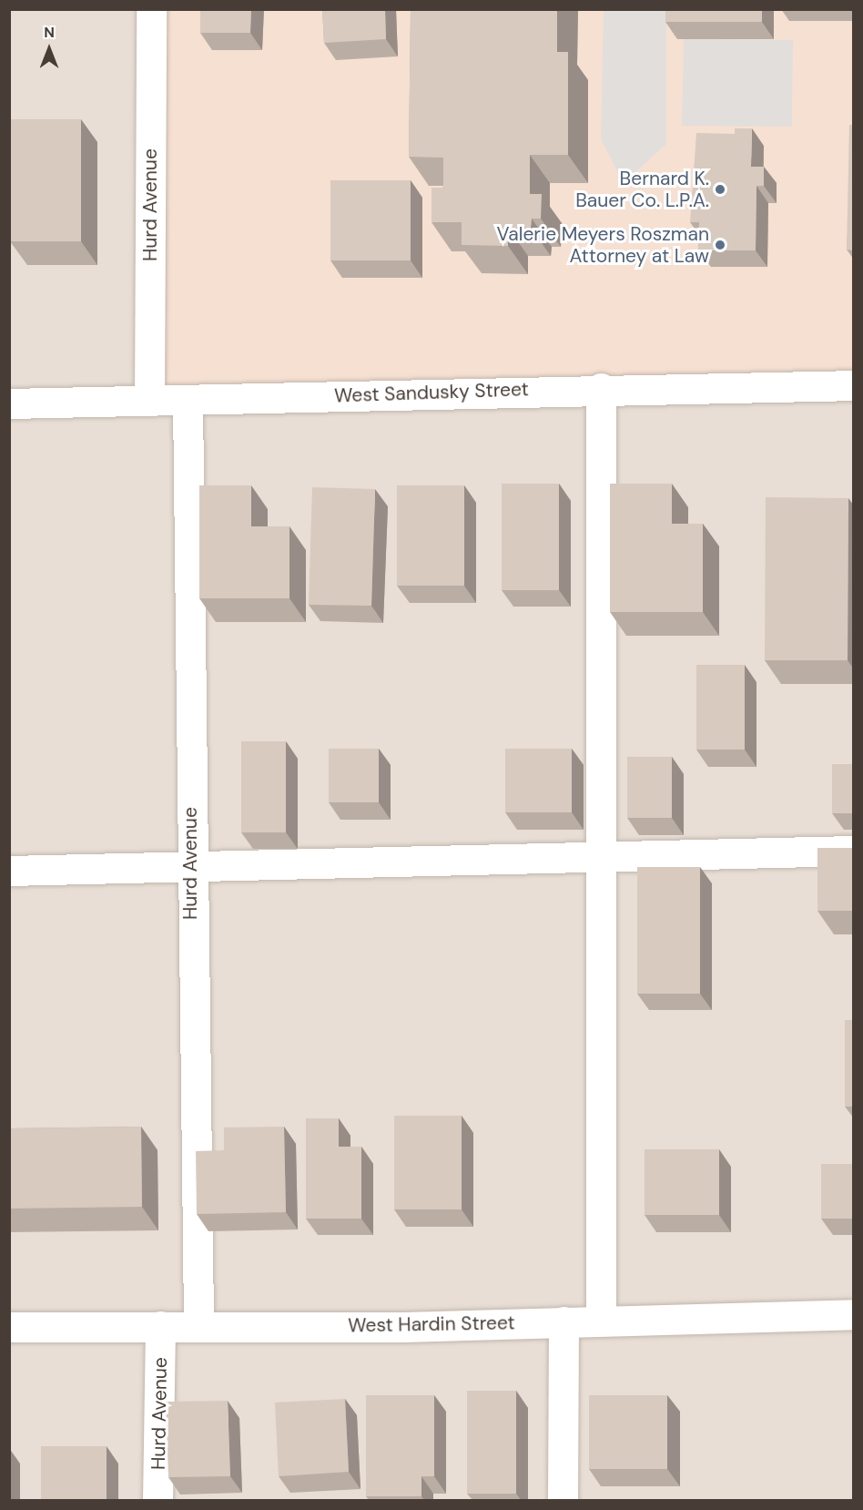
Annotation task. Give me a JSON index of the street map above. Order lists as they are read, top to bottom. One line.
{"streets":{"street":["Hurd Avenue","West Sandusky Street","West Hardin Street"]},"crossings":[["Hurd Avenue","West Sandusky Street"],["Hurd Avenue","West Hardin Street"]],"places":["Bernard K. Bauer Co. L.P.A.","Valerie Meyers Roszman Attorney at Law"],"north":"top"}
